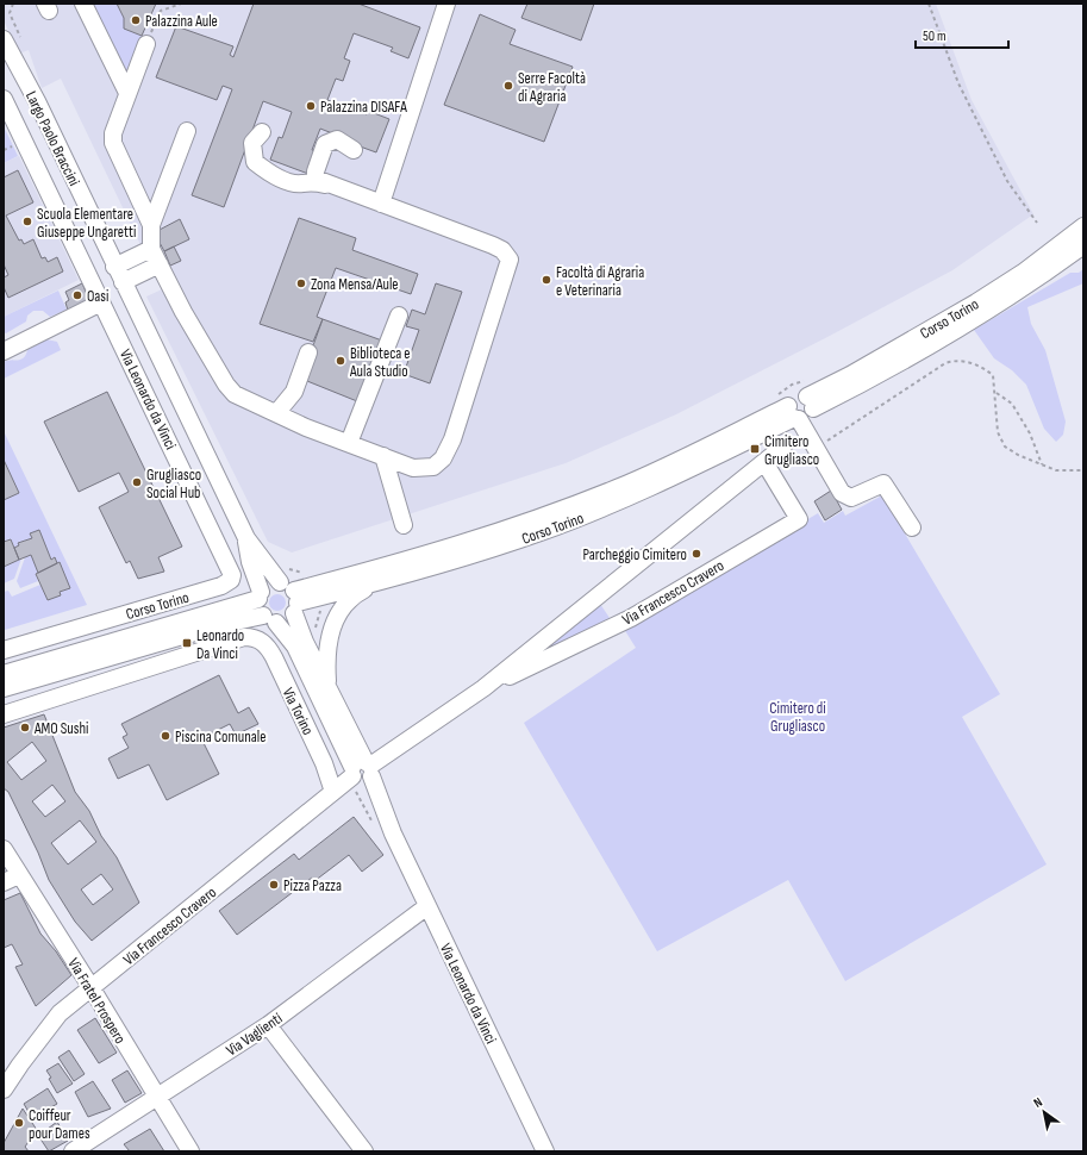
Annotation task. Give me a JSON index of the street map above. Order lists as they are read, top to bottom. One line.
{"streets":{"street":["Largo Paolo Braccini","Corso Torino","Via Leonardo da Vinci","Via Francesco Cravero","Via Torino","Via Fratel Prospero","Via Vaglienti"]},"crossings":[["Largo Paolo Braccini","Via Leonardo da Vinci"],["Corso Torino","Via Leonardo da Vinci"],["Via Leonardo da Vinci","Via Francesco Cravero"],["Via Leonardo da Vinci","Via Vaglienti"],["Via Francesco Cravero","Via Torino"],["Via Francesco Cravero","Via Fratel Prospero"],["Via Fratel Prospero","Via Vaglienti"]],"parks":["Cimitero di Grugliasco"],"places":{"other":["Palazzina Aule","Serre Facoltà di Agraria","Palazzina DISAFA","Scuola Elementare Giuseppe Ungaretti","Facoltà di Agraria e Veterinaria","Zona Mensa/Aule","Oasi","Biblioteca e Aula Studio","Grugliasco Social Hub","Parcheggio Cimitero","AMO Sushi","Piscina Comunale","Pizza Pazza","Coiffeur pour Dames"],"transit":["Cimitero Grugliasco","Leonardo Da Vinci"]},"scale_bar":"50 m","north":"top left"}
